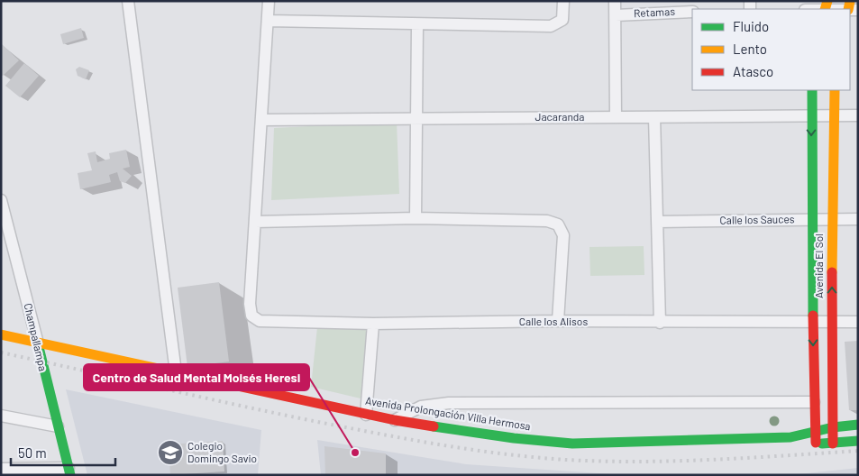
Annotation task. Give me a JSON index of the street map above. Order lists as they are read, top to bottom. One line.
{"streets":{"main road":["Avenida El Sol","Champallampa","Avenida Prolongación Villa Hermosa"],"street":["Retamas","Jacaranda","Calle los Sauces","Calle los Alisos"]},"crossings":[["Jacaranda","Avenida El Sol"],["Calle los Sauces","Avenida El Sol"],["Avenida El Sol","Calle los Alisos"],["Avenida El Sol","Avenida Prolongación Villa Hermosa"],["Champallampa","Avenida Prolongación Villa Hermosa"]],"places":{"school or university":["Colegio Domingo Savio"],"other":["Centro de Salud Mental Moisés Heresi"]},"legend":["Fluido","Lento","Atasco"],"scale_bar":"50 m"}
